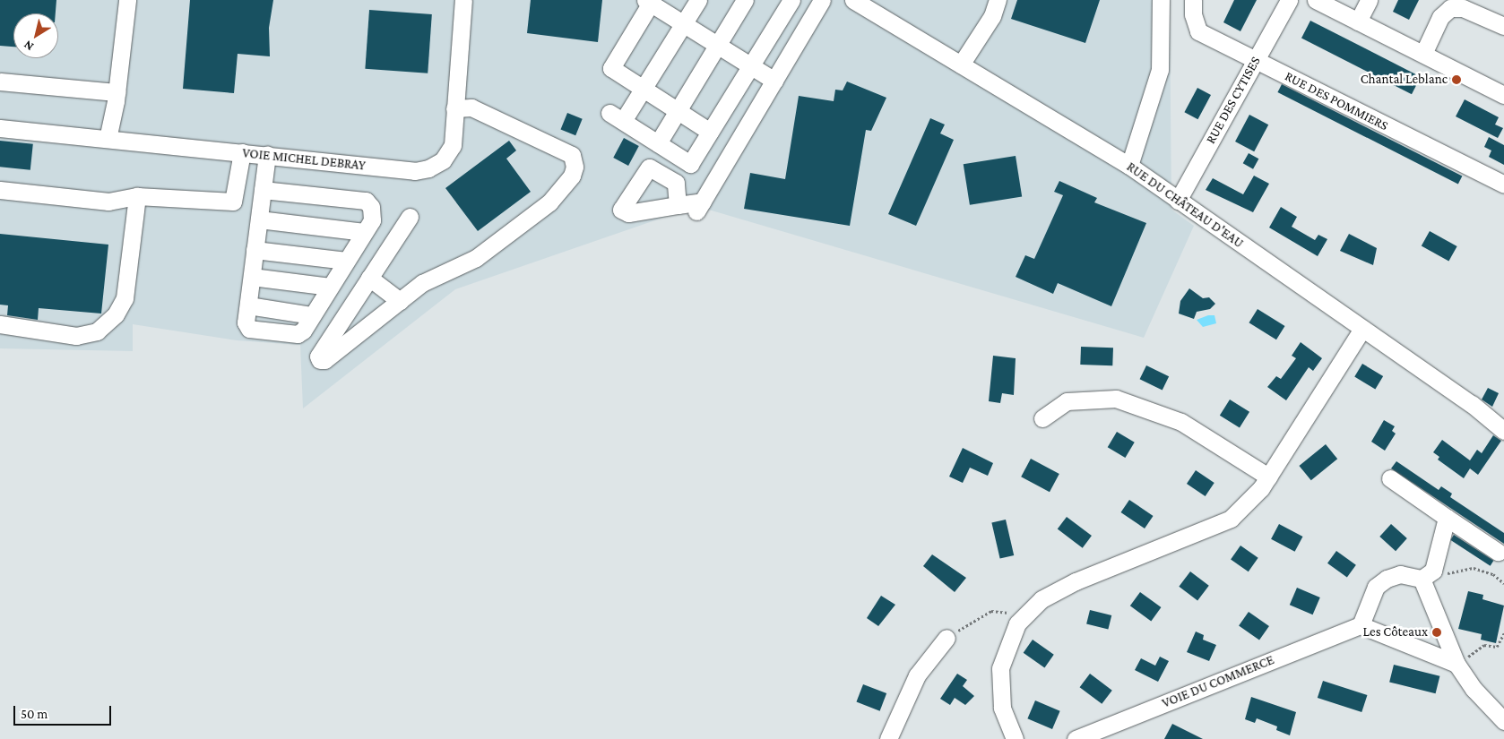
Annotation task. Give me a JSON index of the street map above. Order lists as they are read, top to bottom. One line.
{"streets":{"street":["RUE DES CYTISES","RUE DES POMMIERS","VOIE MICHEL DEBRAY","RUE DU CHÂTEAU D'EAU","VOIE DU COMMERCE"]},"crossings":[["RUE DES CYTISES","RUE DES POMMIERS"],["RUE DES CYTISES","RUE DU CHÂTEAU D'EAU"]],"places":["Chantal Leblanc","Les Côteaux"],"scale_bar":"50 m","north":"bottom left"}
